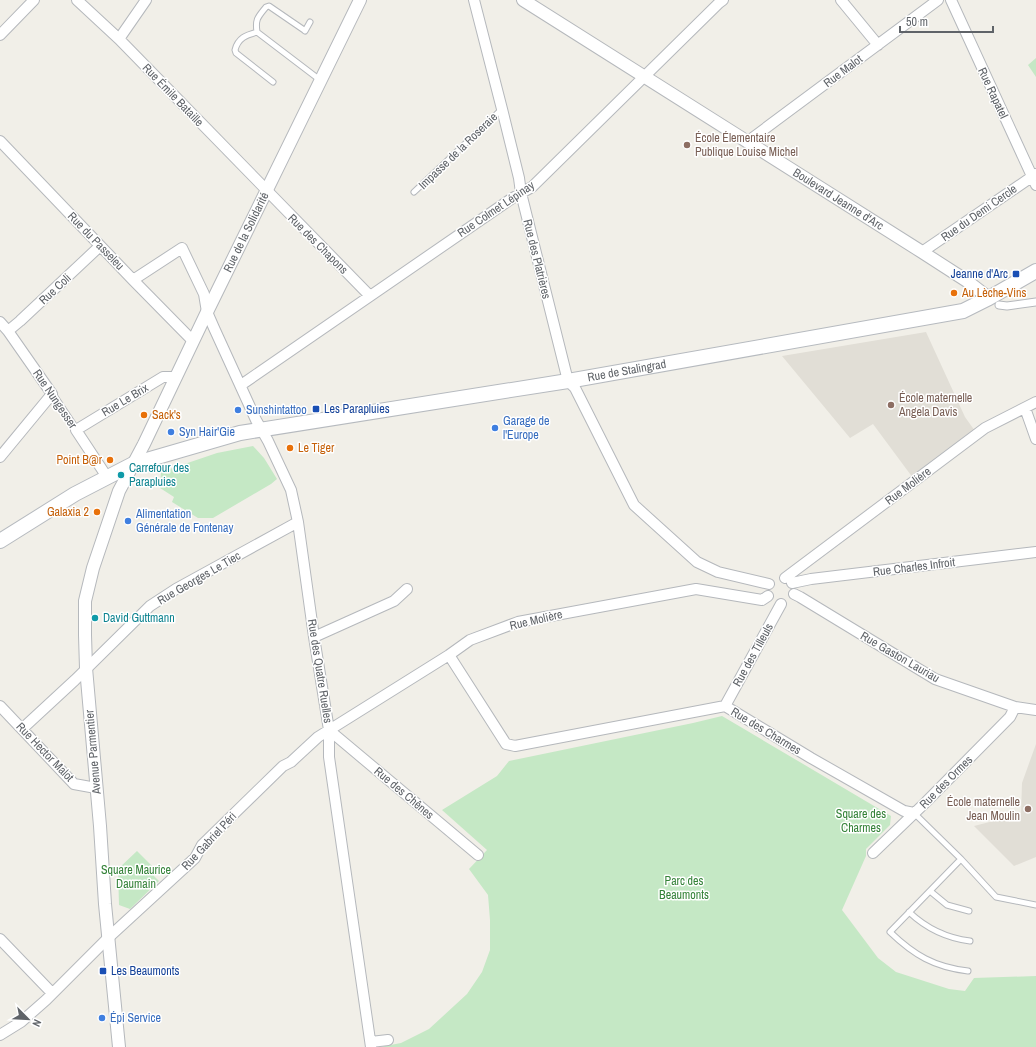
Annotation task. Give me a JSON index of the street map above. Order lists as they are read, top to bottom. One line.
{"streets":{"main road":["Rue de Stalingrad"],"street":["Rue Malot","Rue Rapatel","Rue Émile Bataille","Boulevard Jeanne d'Arc","Rue Colmet Lépinay","Rue du Demi Cercle","Rue de la Solidarité","Rue du Passeleu","Rue des Chapons","Rue des Platrières","Rue Coli","Rue Nungesser","Rue Le Brix","Rue Molière","Rue Charles Infroit","Rue Georges Le Tiec","Rue des Tilleuls","Rue Gaston Lauriau","Rue des Quatre Ruelles","Rue des Charmes","Rue Hector Malot","Avenue Parmentier","Rue des Ormes","Rue des Chênes","Rue Gabriel Péri"],"lane":["Impasse de la Roseraie"]},"crossings":[["Rue Malot","Boulevard Jeanne d'Arc"],["Rue Rapatel","Rue du Demi Cercle"],["Rue Émile Bataille","Rue de la Solidarité"],["Rue Émile Bataille","Rue des Chapons"],["Impasse de la Roseraie","Rue des Platrières"],["Boulevard Jeanne d'Arc","Rue Colmet Lépinay"],["Boulevard Jeanne d'Arc","Rue du Demi Cercle"],["Boulevard Jeanne d'Arc","Rue de Stalingrad"],["Rue Colmet Lépinay","Rue des Chapons"],["Rue Colmet Lépinay","Rue des Platrières"],["Rue Colmet Lépinay","Rue des Quatre Ruelles"],["Rue de la Solidarité","Rue du Passeleu"],["Rue de la Solidarité","Rue des Chapons"],["Rue de la Solidarité","Rue de Stalingrad"],["Rue de la Solidarité","Rue Le Brix"],["Rue de la Solidarité","Rue des Quatre Ruelles"],["Rue de la Solidarité","Avenue Parmentier"],["Rue du Passeleu","Rue Coli"],["Rue du Passeleu","Rue des Quatre Ruelles"],["Rue des Platrières","Rue de Stalingrad"],["Rue des Platrières","Rue Molière"],["Rue des Platrières","Rue Charles Infroit"],["Rue des Platrières","Rue des Tilleuls"],["Rue des Platrières","Rue Gaston Lauriau"],["Rue Coli","Rue Nungesser"],["Rue de Stalingrad","Rue Nungesser"],["Rue de Stalingrad","Rue des Quatre Ruelles"],["Rue de Stalingrad","Avenue Parmentier"],["Rue Nungesser","Rue Le Brix"],["Rue Molière","Rue Charles Infroit"],["Rue Molière","Rue des Tilleuls"],["Rue Molière","Rue Gaston Lauriau"],["Rue Molière","Rue des Quatre Ruelles"],["Rue Molière","Rue des Charmes"],["Rue Molière","Rue des Chênes"],["Rue Molière","Rue Gabriel Péri"],["Rue Charles Infroit","Rue des Tilleuls"],["Rue Charles Infroit","Rue Gaston Lauriau"],["Rue Georges Le Tiec","Rue des Quatre Ruelles"],["Rue Georges Le Tiec","Rue Hector Malot"],["Rue Georges Le Tiec","Avenue Parmentier"],["Rue des Tilleuls","Rue Gaston Lauriau"],["Rue des Tilleuls","Rue des Charmes"],["Rue Gaston Lauriau","Rue des Ormes"],["Rue des Quatre Ruelles","Rue des Chênes"],["Rue des Quatre Ruelles","Rue Gabriel Péri"],["Rue des Charmes","Rue des Ormes"],["Rue Hector Malot","Avenue Parmentier"],["Avenue Parmentier","Rue Gabriel Péri"],["Rue des Chênes","Rue Gabriel Péri"]],"parks":["Square des Charmes","Square Maurice Daumain","Parc des Beaumonts"],"places":{"other":["École Élementaire Publique Louise Michel","Au Lèche-Vins","École maternelle Angela Davis","Sunshintattoo","Sack's","Garage de l'Europe","Syn Hair'Gie","Le Tiger","Point B@r","Carrefour des Parapluies","Galaxia 2","Alimentation Générale de Fontenay","David Guttmann","École maternelle Jean Moulin","Épi Service"],"transit":["Jeanne d'Arc","Les Parapluies","Les Beaumonts"]},"scale_bar":"50 m","north":"bottom right"}
